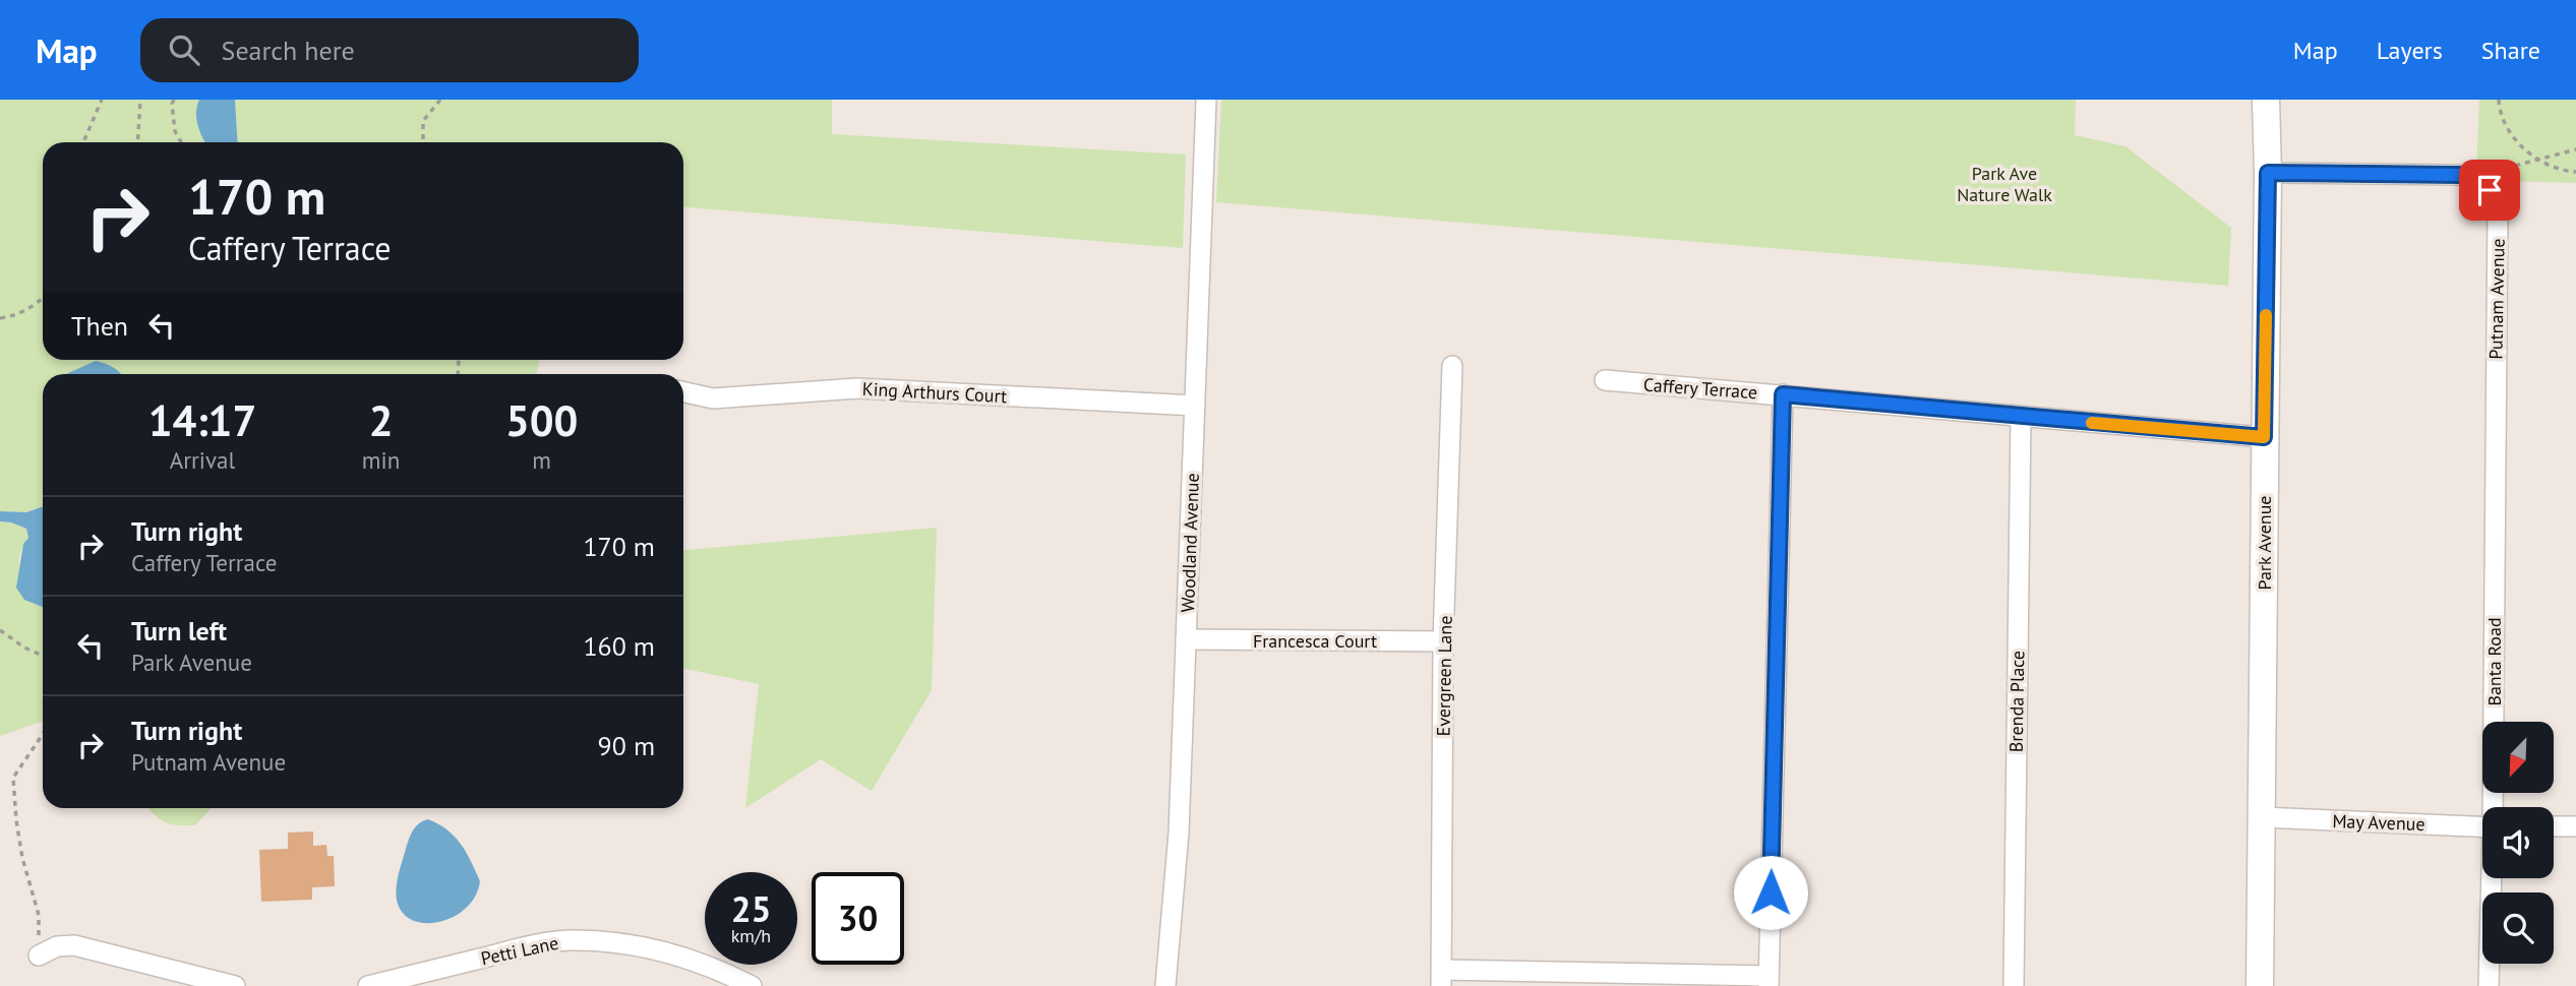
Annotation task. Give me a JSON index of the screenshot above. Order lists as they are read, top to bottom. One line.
{"streets":{"main road":["Park Avenue"],"street":["Putnam Avenue","Caffery Terrace","King Arthurs Court","Woodland Avenue","Francesca Court","Banta Road","Evergreen Lane","Brenda Place","May Avenue","Petti Lane"]},"crossings":[["Putnam Avenue","Banta Road"],["Caffery Terrace","Park Avenue"],["Caffery Terrace","Brenda Place"],["King Arthurs Court","Woodland Avenue"],["Woodland Avenue","Francesca Court"],["Park Avenue","May Avenue"],["Francesca Court","Evergreen Lane"]],"parks":["Park Ave Nature Walk"],"north":"bottom left","page":{"header":"Map","search":"Search here","nav":["Map","Layers","Share"],"turn":["170 m","Caffery Terrace"],"then":"Then","eta":["14:17","Arrival","2","min","500","m"],"list":[{"name":"Turn right","note":"Caffery Terrace","value":"170 m"},{"name":"Turn left","note":"Park Avenue","value":"160 m"},{"name":"Turn right","note":"Putnam Avenue","value":"90 m"}],"speed":"25 km/h","limit":"30"}}
